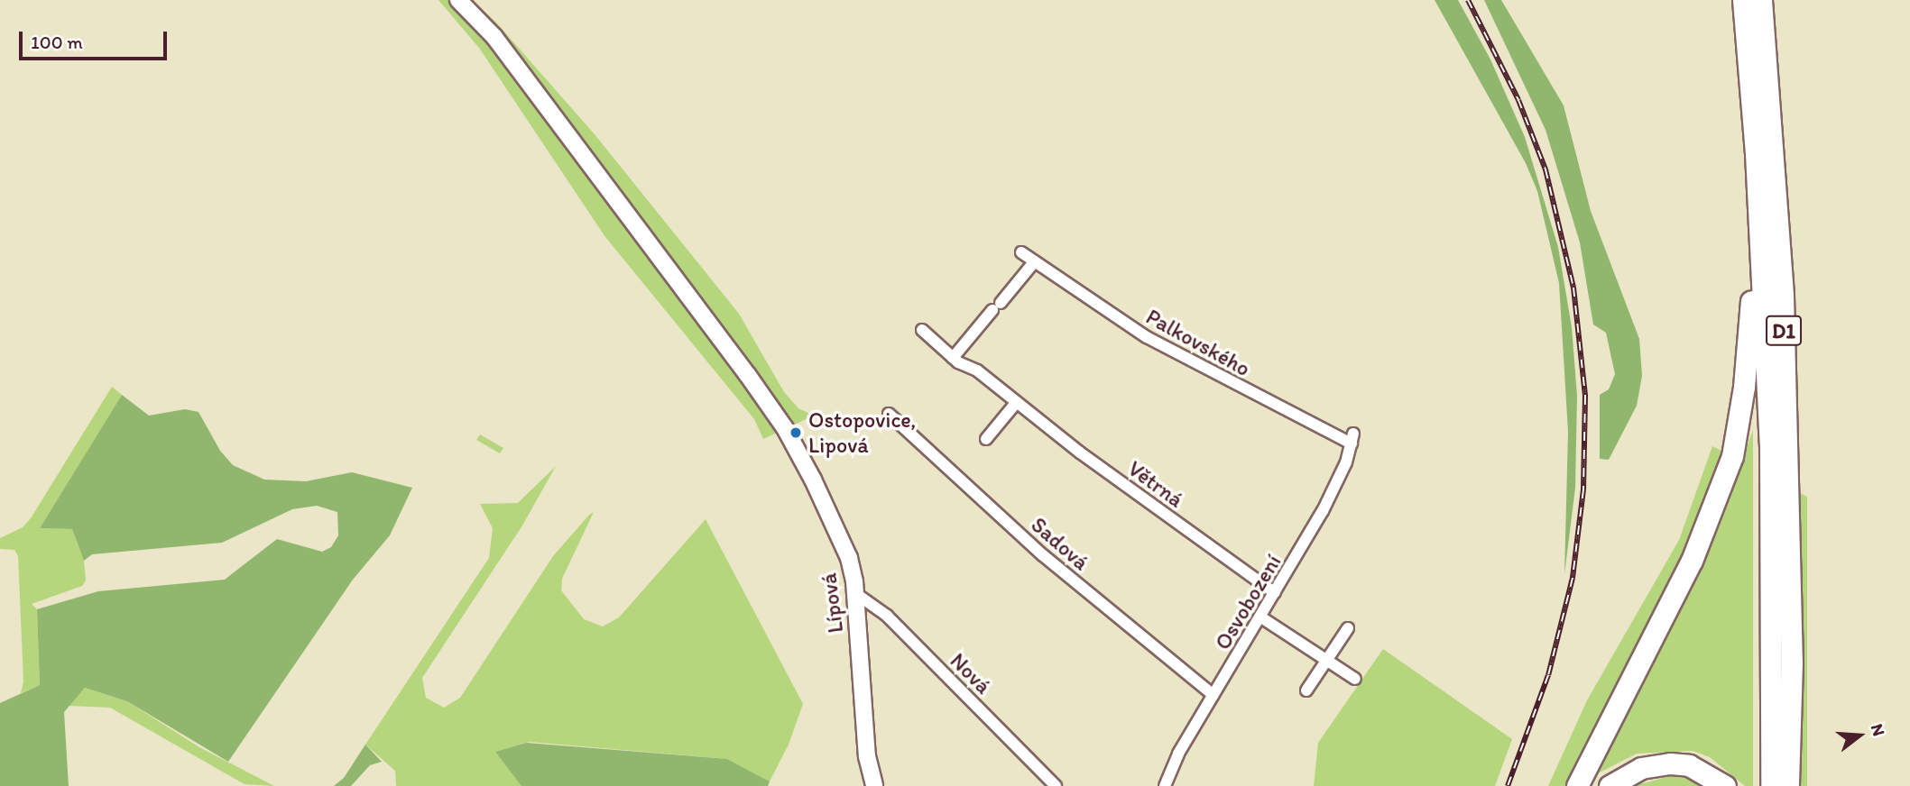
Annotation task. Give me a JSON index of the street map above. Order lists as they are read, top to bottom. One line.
{"streets":{"highway":["D1"],"street":["Palkovského","Větrná","Sadová","Osvobození","Lípová","Nová"]},"crossings":[["Palkovského","Osvobození"],["Větrná","Osvobození"],["Sadová","Osvobození"],["Lípová","Nová"]],"places":["Ostopovice, Lipová"],"scale_bar":"100 m","north":"right"}
